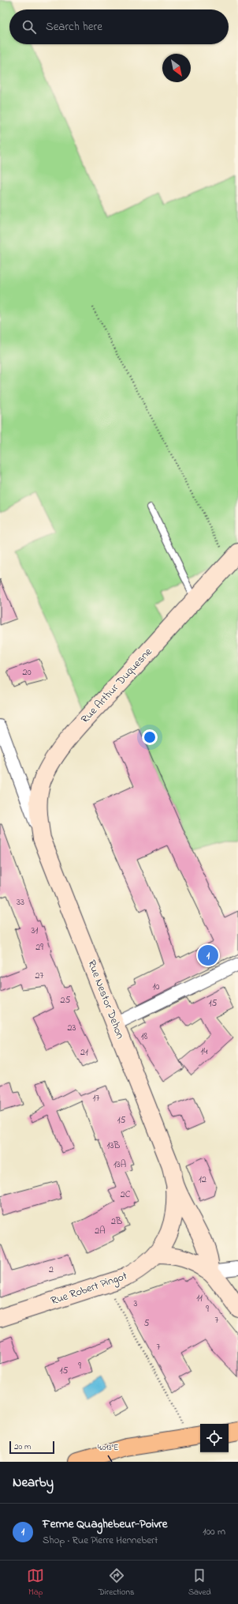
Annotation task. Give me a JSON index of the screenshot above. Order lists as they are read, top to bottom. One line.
{"streets":{"main road":["Rue Arthur Duquesne","Rue Nestor Dehon","Rue Robert Pingot"]},"crossings":[["Rue Arthur Duquesne","Rue Nestor Dehon"],["Rue Nestor Dehon","Rue Robert Pingot"]],"house_numbers":["20","33","31","29","27","10","25","15","23","18","14","21","17","15","13B","13A","12","2C","2B","2A","2","11","3","9","7","5","7","9","15"],"scale_bar":"20 m","north":"bottom right","page":{"search":"Search here","pins":"1","scale":"20 m","heading":"Nearby","list":[{"mark":"1","name":"Ferme Quaghebeur-Poivre","note":"Shop · Rue Pierre Hennebert","value":"100 m"}],"nav":["Map","Directions","Saved"]},"coordinates":["4.013°E"]}
